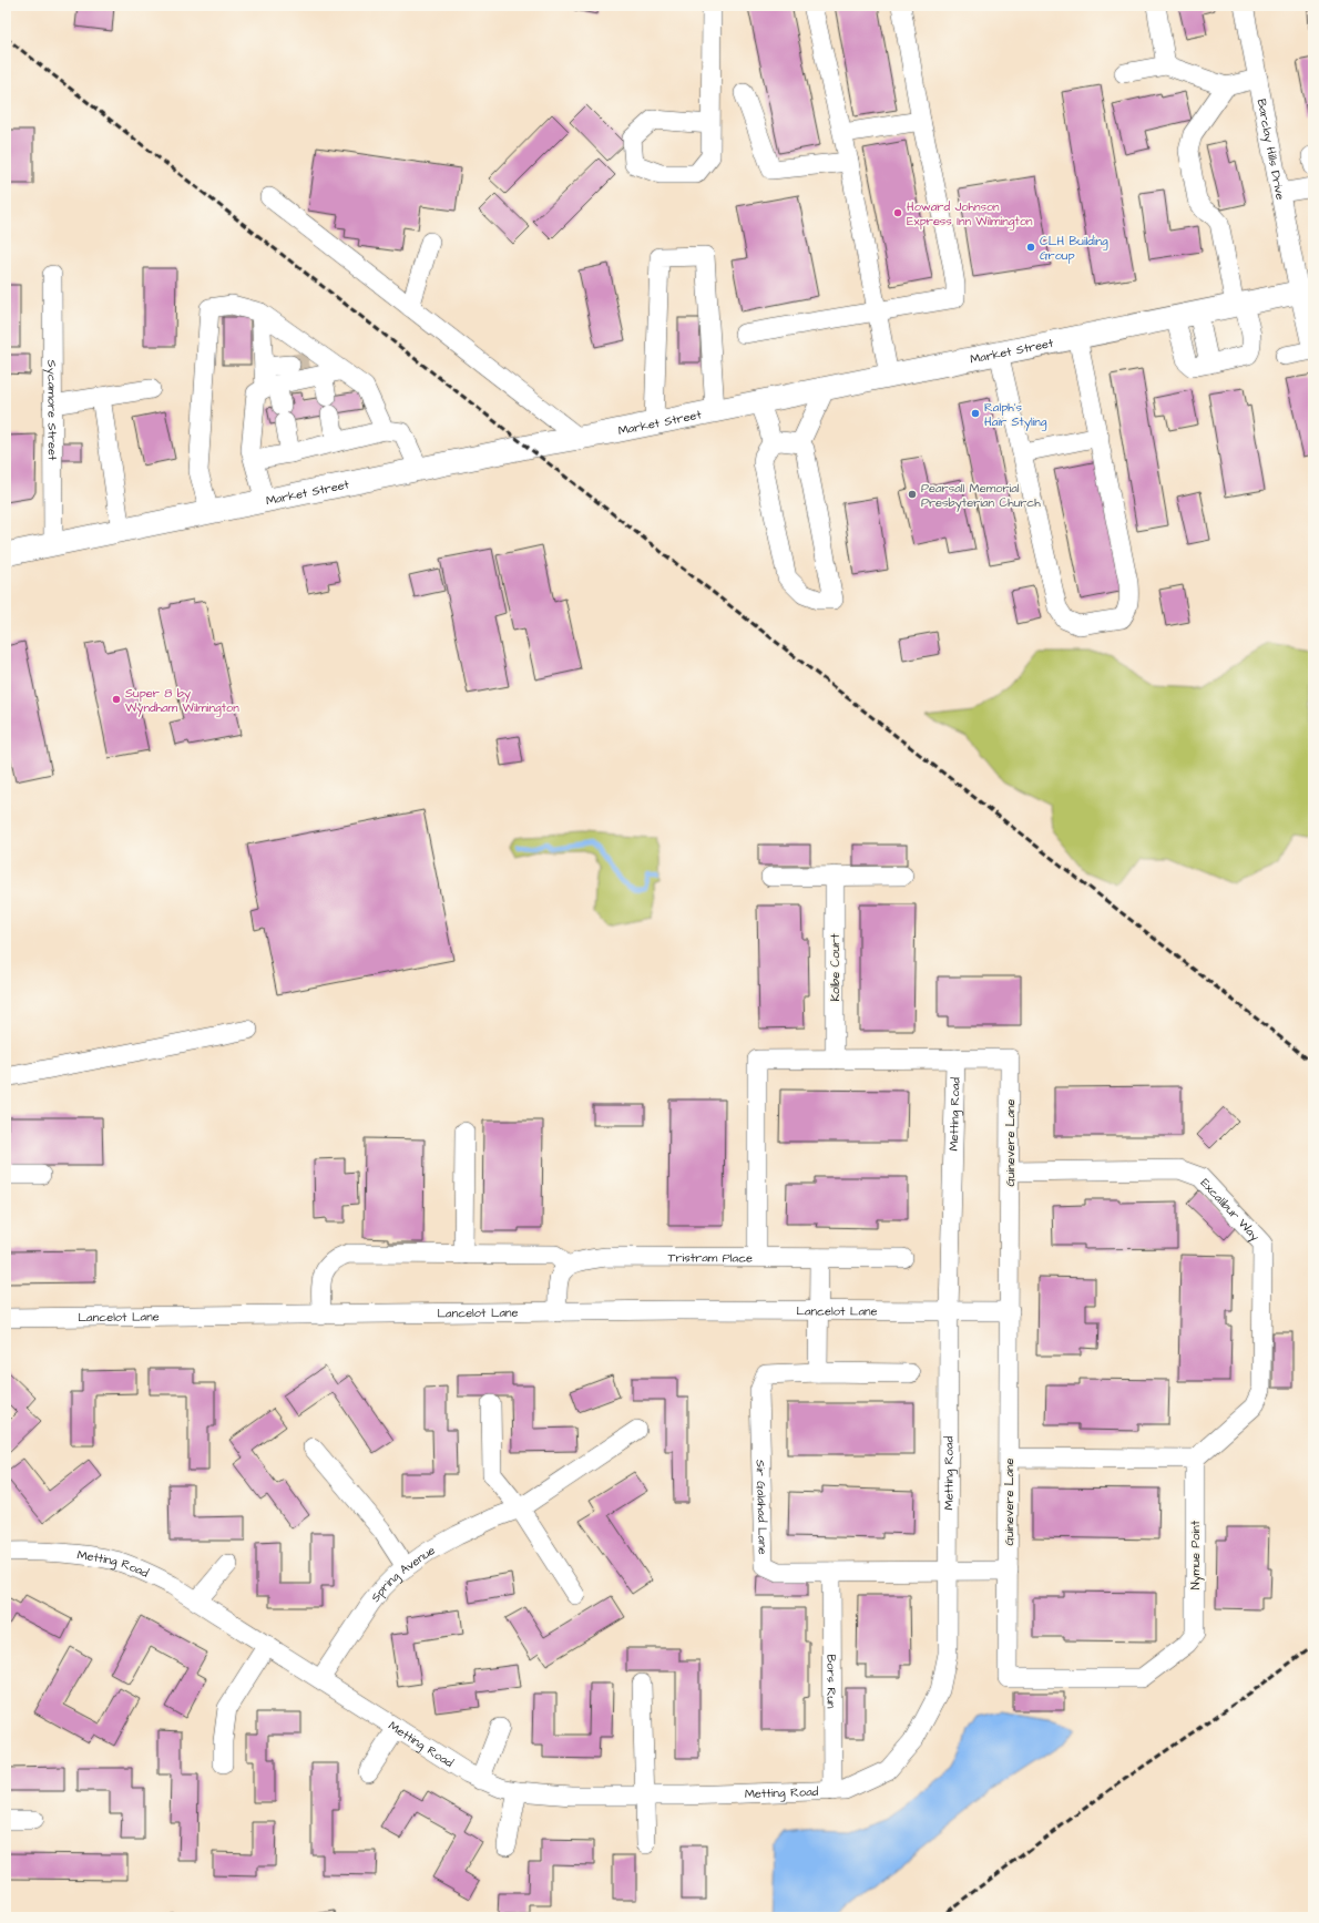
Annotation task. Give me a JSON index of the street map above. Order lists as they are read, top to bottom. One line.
{"streets":{"main road":["Market Street"],"street":["Barclay Hills Drive","Sycamore Street","Kolbe Court","Metting Road","Guinevere Lane","Excalibur Way","Tristram Place","Lancelot Lane","Sir Galahad Lane","Nymue Point","Spring Avenue","Bors Run"]},"crossings":[["Barclay Hills Drive","Market Street"],["Market Street","Sycamore Street"],["Kolbe Court","Guinevere Lane"],["Metting Road","Guinevere Lane"],["Metting Road","Lancelot Lane"],["Metting Road","Sir Galahad Lane"],["Metting Road","Spring Avenue"],["Metting Road","Bors Run"],["Guinevere Lane","Excalibur Way"],["Guinevere Lane","Tristram Place"],["Guinevere Lane","Lancelot Lane"],["Guinevere Lane","Sir Galahad Lane"],["Guinevere Lane","Nymue Point"],["Excalibur Way","Nymue Point"],["Sir Galahad Lane","Bors Run"]],"places":["Howard Johnson Express Inn Wilmington","CLH Building Group","Ralph's Hair Styling","Pearsall Memorial Presbyterian Church","Super 8 by Wyndham Wilmington"]}
